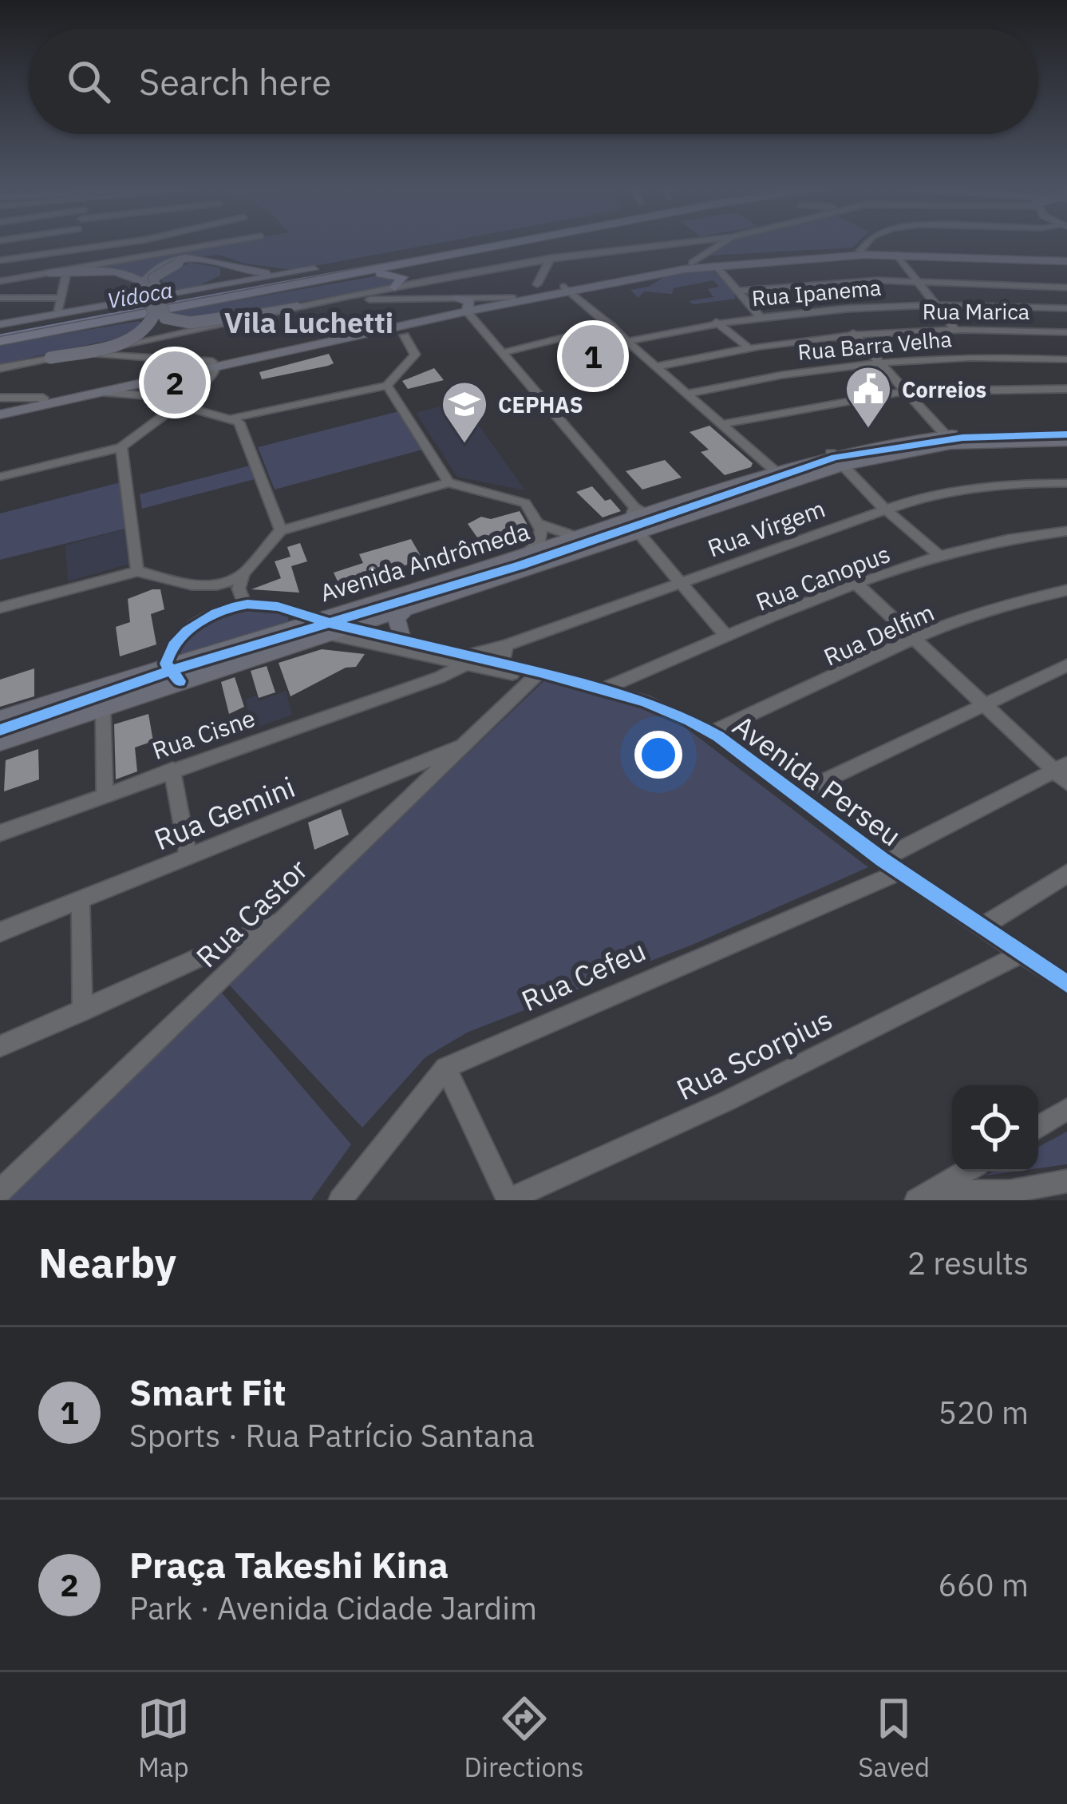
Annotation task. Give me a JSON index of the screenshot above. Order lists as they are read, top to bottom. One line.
{"streets":{"main road":["Avenida Andrômeda"],"street":["Rua Ipanema","Rua Marica","Rua Barra Velha","Rua Virgem","Rua Canopus","Rua Delfim","Rua Cisne","Avenida Perseu","Rua Gemini","Rua Castor","Rua Cefeu","Rua Scorpius"]},"crossings":[["Rua Virgem","Rua Cisne"],["Rua Virgem","Avenida Perseu"],["Avenida Andrômeda","Avenida Perseu"],["Rua Canopus","Avenida Perseu"],["Rua Delfim","Avenida Perseu"],["Rua Cisne","Avenida Perseu"],["Avenida Perseu","Rua Castor"],["Avenida Perseu","Rua Cefeu"],["Avenida Perseu","Rua Scorpius"],["Rua Gemini","Rua Castor"]],"districts":["Vila Luchetti"],"water":["Vidoca"],"places":{"public building":["Correios"],"school or university":["CEPHAS"]},"page":{"search":"Search here","pins":["1","2"],"heading":["Nearby","2 results"],"list":[{"mark":"1","name":"Smart Fit","note":"Sports · Rua Patrício Santana","value":"520 m"},{"mark":"2","name":"Praça Takeshi Kina","note":"Park · Avenida Cidade Jardim","value":"660 m"}],"nav":["Map","Directions","Saved"]}}
